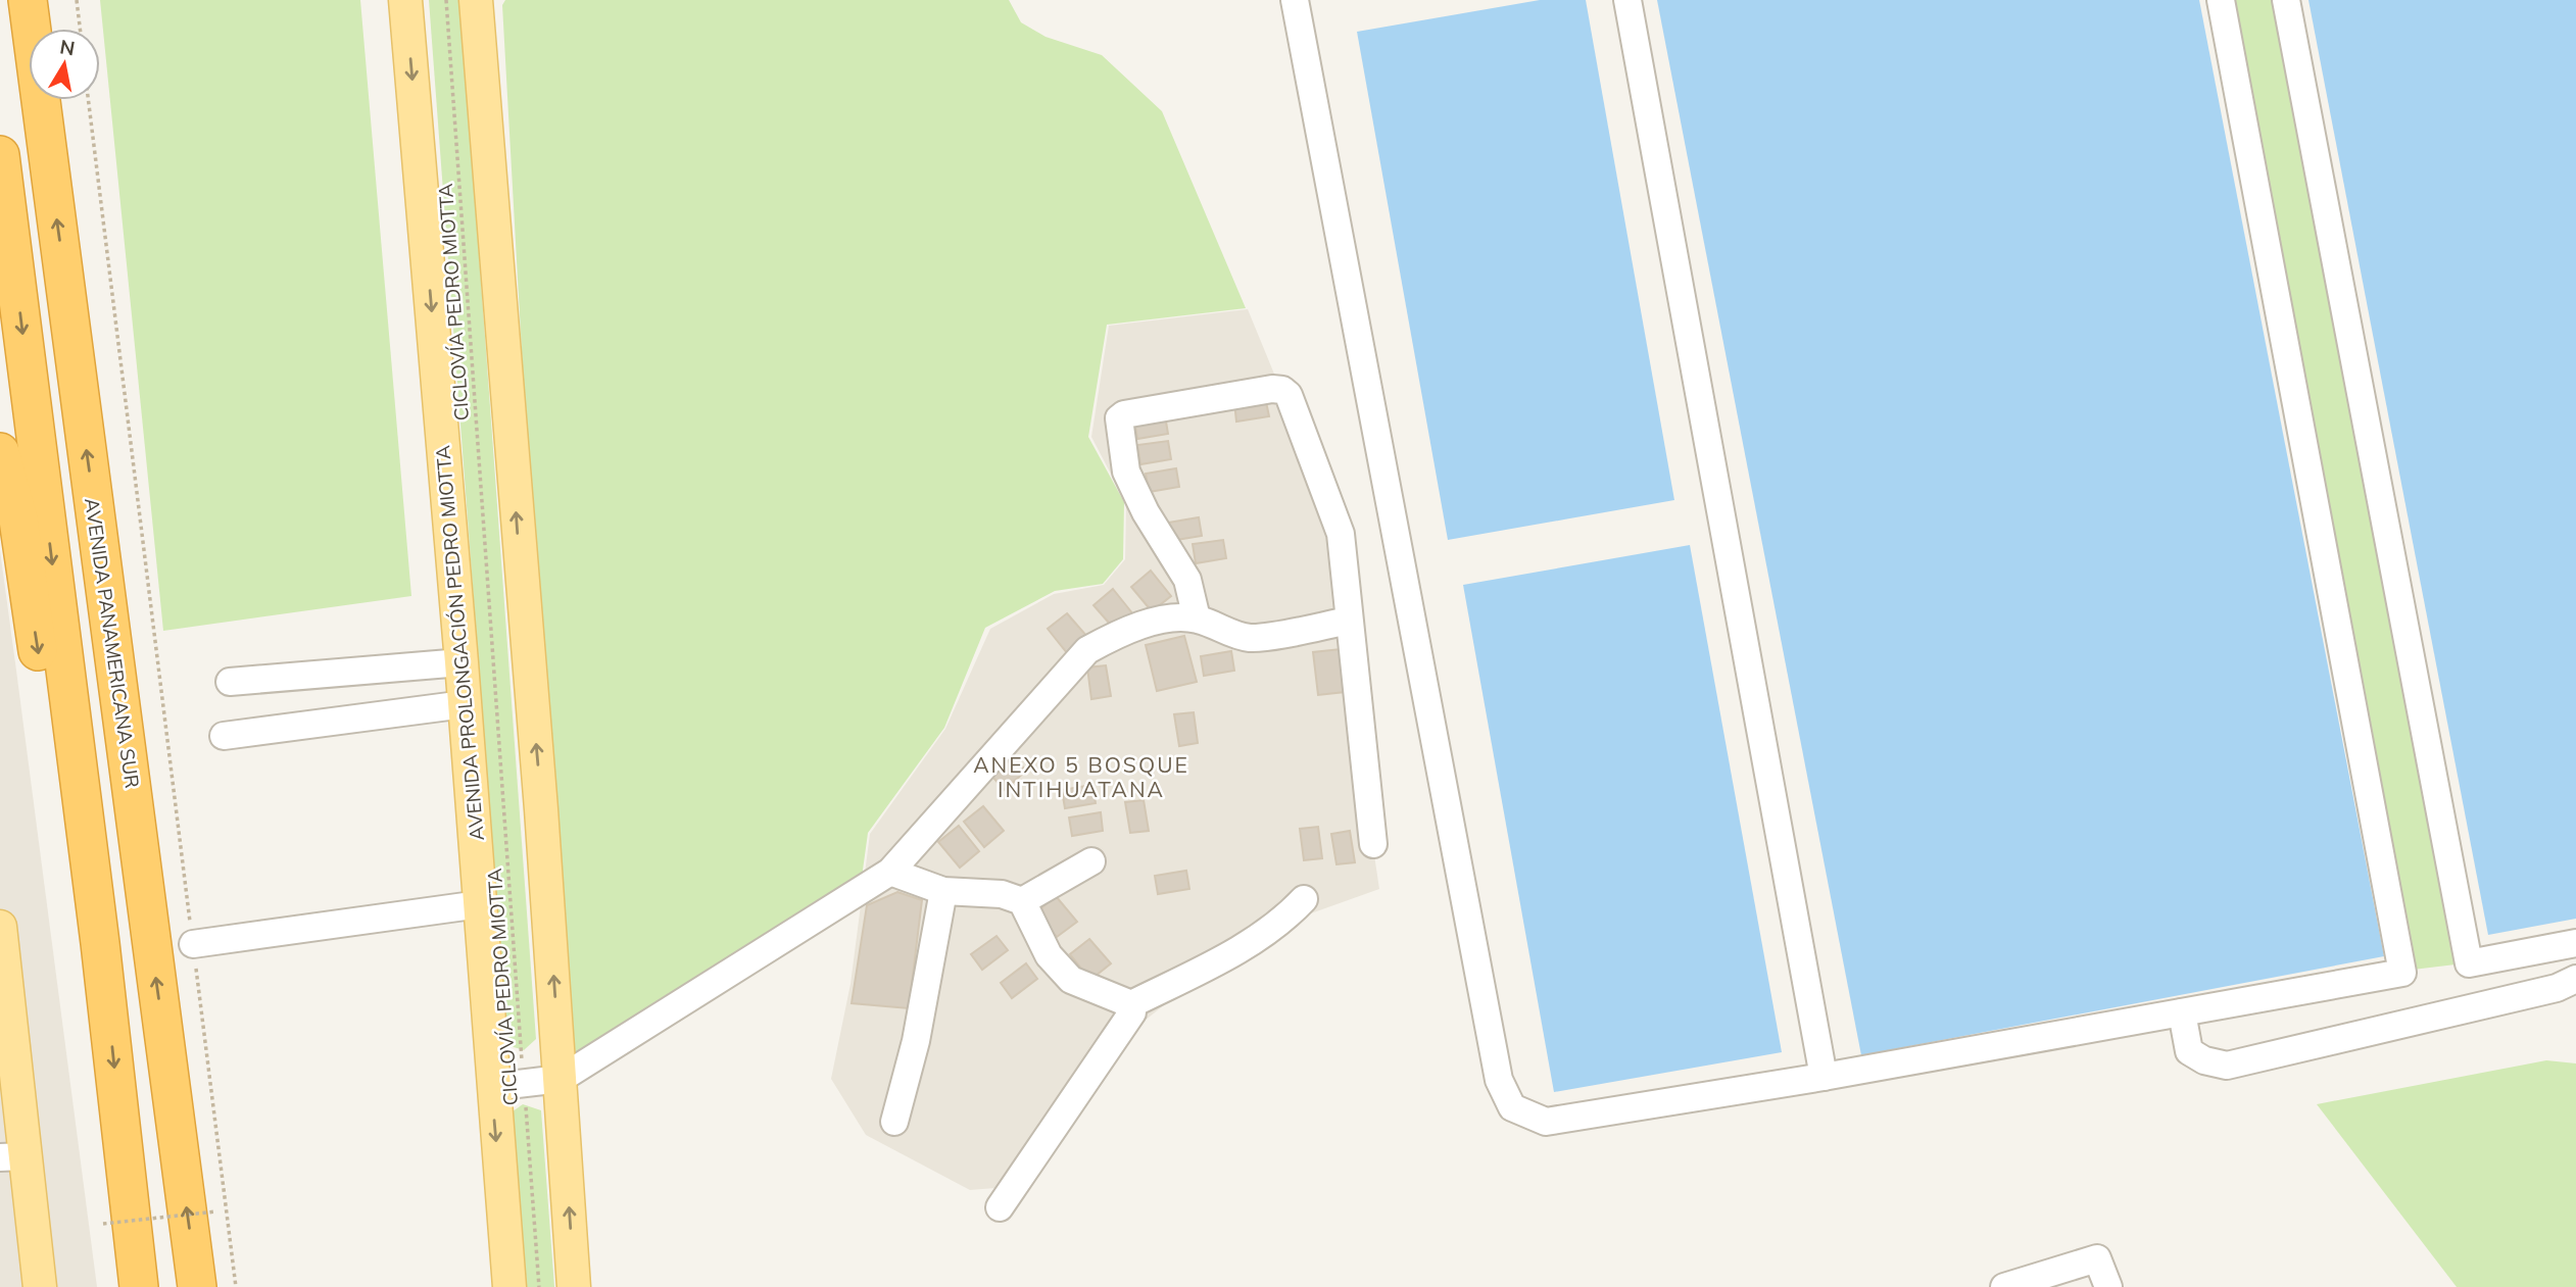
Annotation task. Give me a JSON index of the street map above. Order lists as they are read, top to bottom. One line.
{"streets":{"highway":["AVENIDA PANAMERICANA SUR"],"main road":["AVENIDA PROLONGACIÓN PEDRO MIOTTA"],"path":["CICLOVÍA PEDRO MIOTTA"]},"districts":["ANEXO 5 BOSQUE INTIHUATANA"],"north":"top"}
